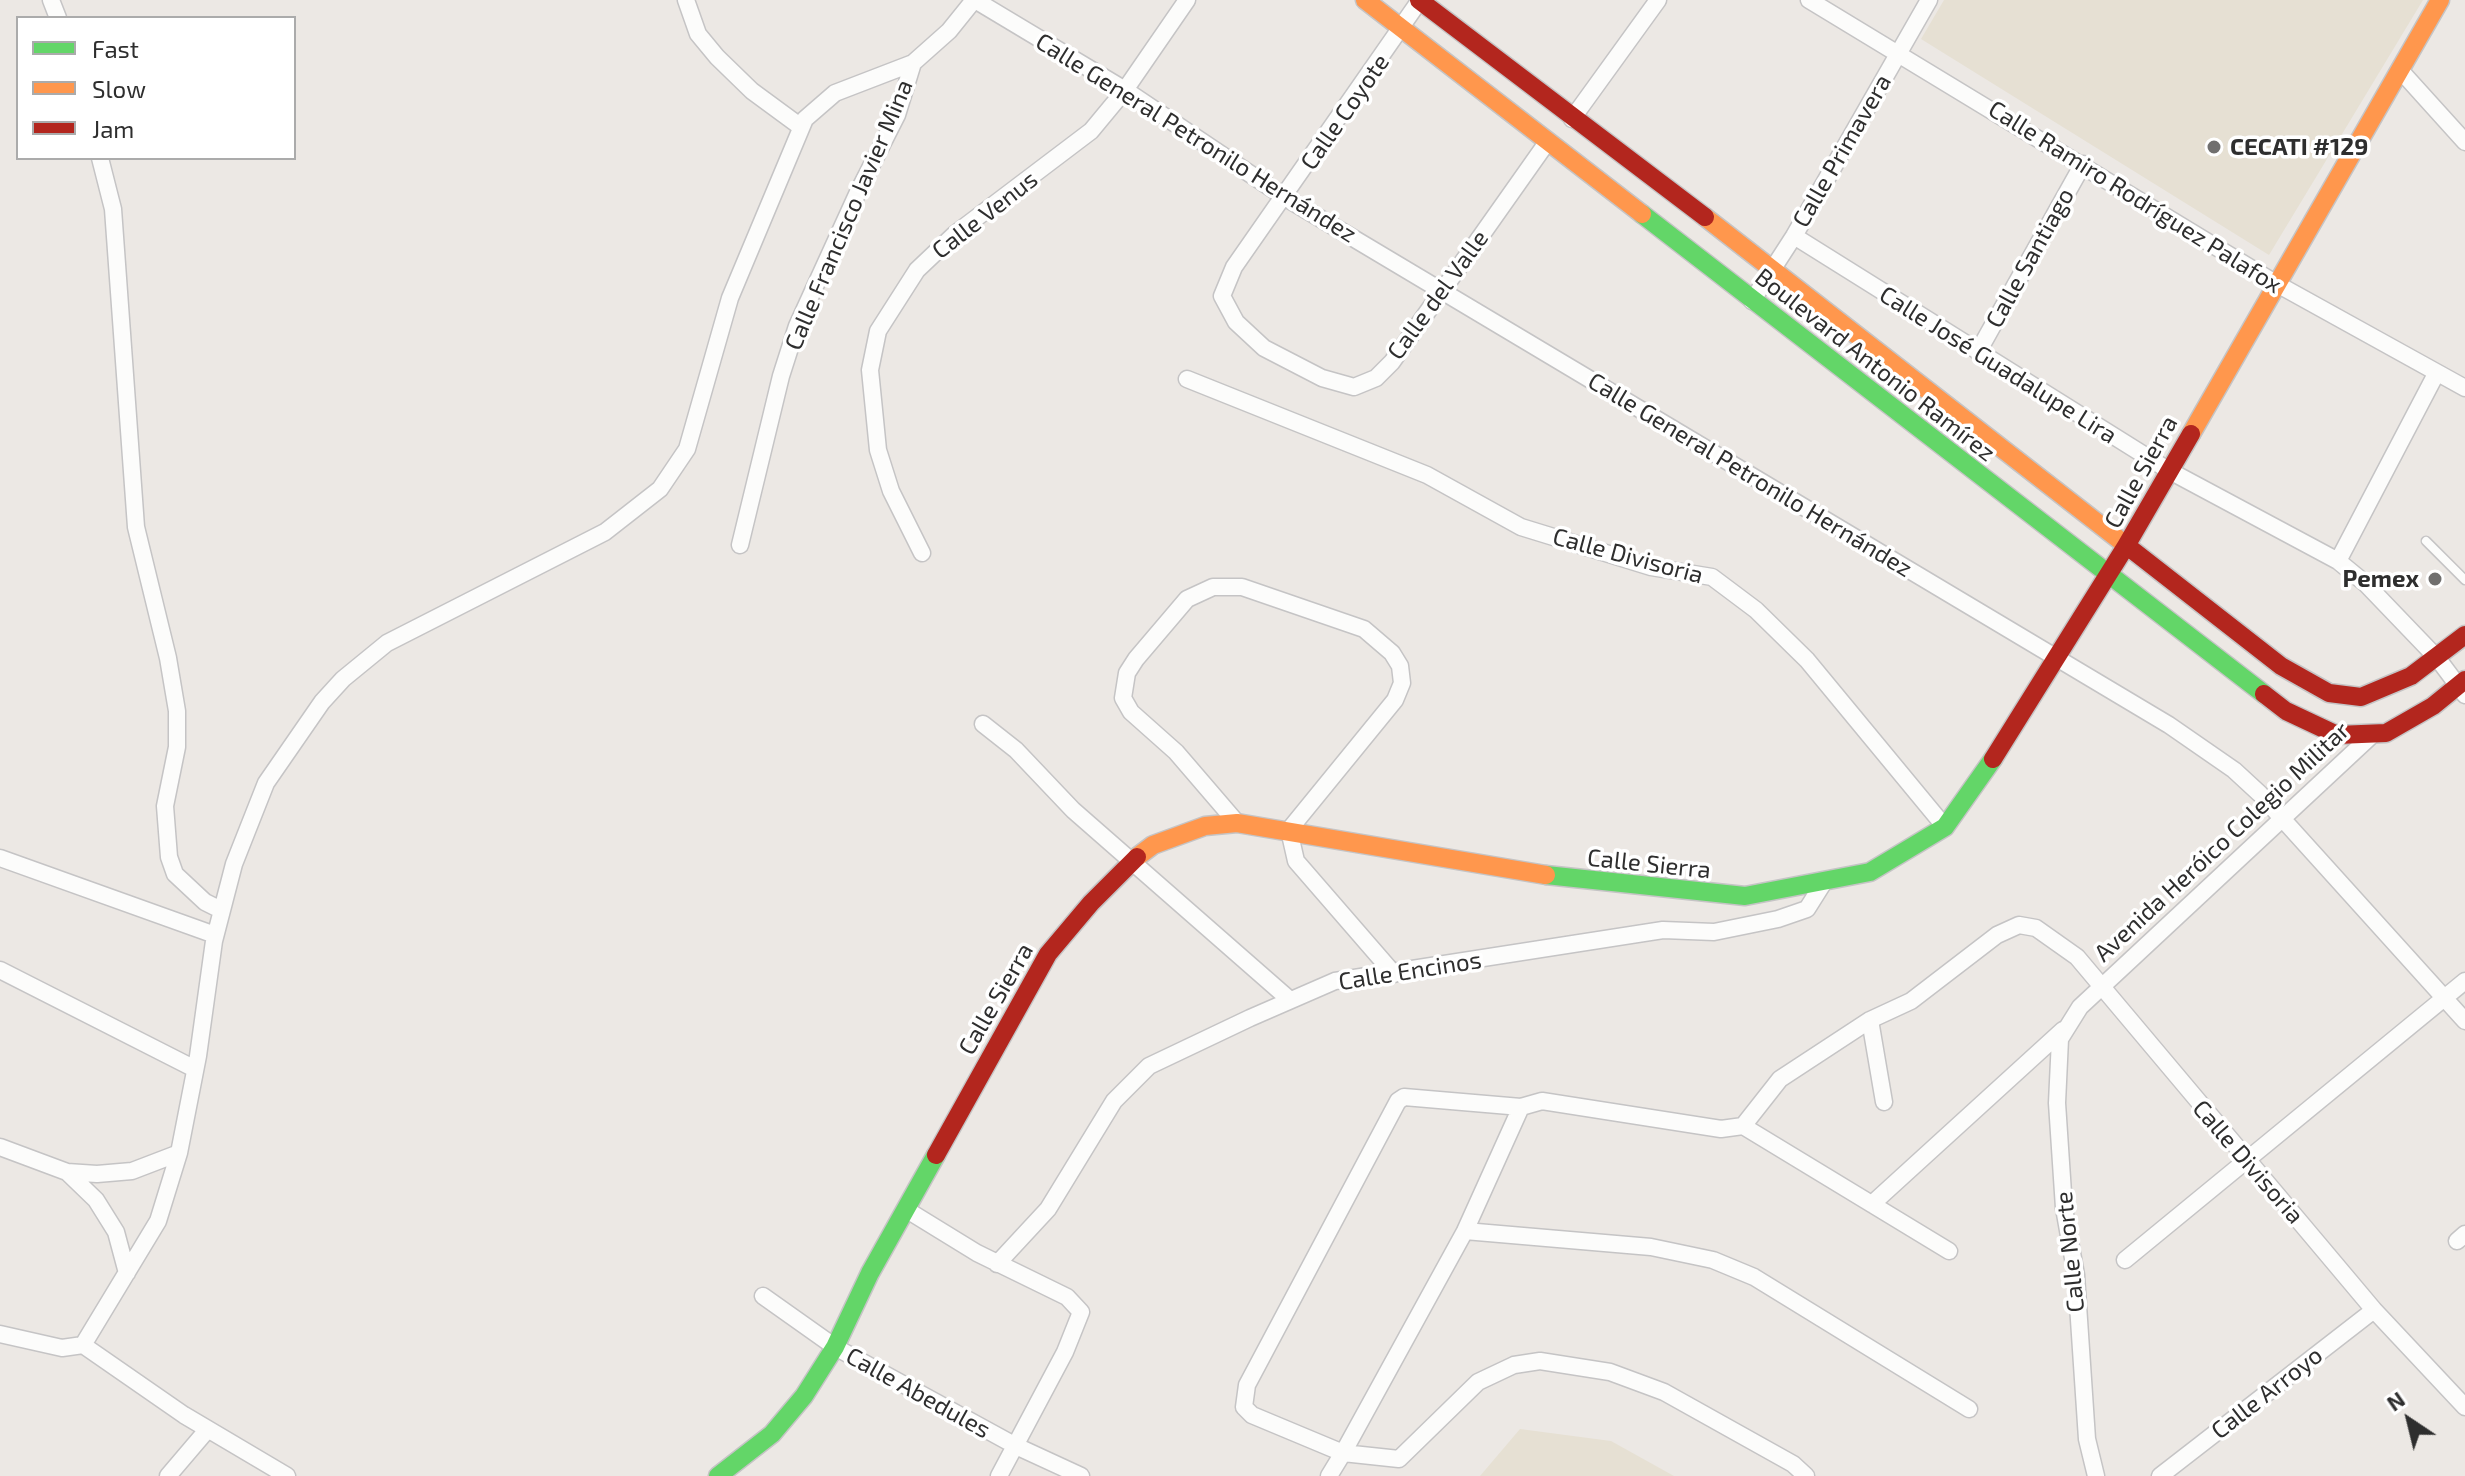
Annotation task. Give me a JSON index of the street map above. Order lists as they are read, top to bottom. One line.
{"streets":{"main road":["Boulevard Antonio Ramírez","Calle Sierra","Avenida Heróico Colegio Militar"],"street":["Calle Coyote","Calle General Petronilo Hernández","Calle Primavera","Calle Ramiro Rodríguez Palafox","Calle Francisco Javier Mina","Calle Venus","Calle Santiago","Calle del Valle","Calle José Guadalupe Lira","Calle Divisoria","Calle Encinos","Calle Norte","Calle Abedules","Calle Arroyo"]},"crossings":[["Calle Coyote","Calle General Petronilo Hernández"],["Calle Coyote","Calle del Valle"],["Calle Coyote","Boulevard Antonio Ramírez"],["Calle General Petronilo Hernández","Calle Francisco Javier Mina"],["Calle General Petronilo Hernández","Calle Venus"],["Calle General Petronilo Hernández","Calle del Valle"],["Calle General Petronilo Hernández","Calle Sierra"],["Calle General Petronilo Hernández","Avenida Heróico Colegio Militar"],["Calle Primavera","Calle Ramiro Rodríguez Palafox"],["Calle Primavera","Boulevard Antonio Ramírez"],["Calle Primavera","Calle José Guadalupe Lira"],["Calle Ramiro Rodríguez Palafox","Calle Santiago"],["Calle Ramiro Rodríguez Palafox","Calle Sierra"],["Calle Santiago","Calle José Guadalupe Lira"],["Calle del Valle","Boulevard Antonio Ramírez"],["Boulevard Antonio Ramírez","Calle José Guadalupe Lira"],["Boulevard Antonio Ramírez","Calle Sierra"],["Boulevard Antonio Ramírez","Avenida Heróico Colegio Militar"],["Calle José Guadalupe Lira","Calle Sierra"],["Calle José Guadalupe Lira","Avenida Heróico Colegio Militar"],["Calle Sierra","Calle Divisoria"],["Calle Sierra","Calle Encinos"],["Calle Sierra","Calle Abedules"],["Calle Divisoria","Avenida Heróico Colegio Militar"],["Calle Divisoria","Calle Arroyo"],["Avenida Heróico Colegio Militar","Calle Norte"]],"places":["CECATI #129","Pemex"],"legend":["Fast","Slow","Jam"],"north":"top left"}
